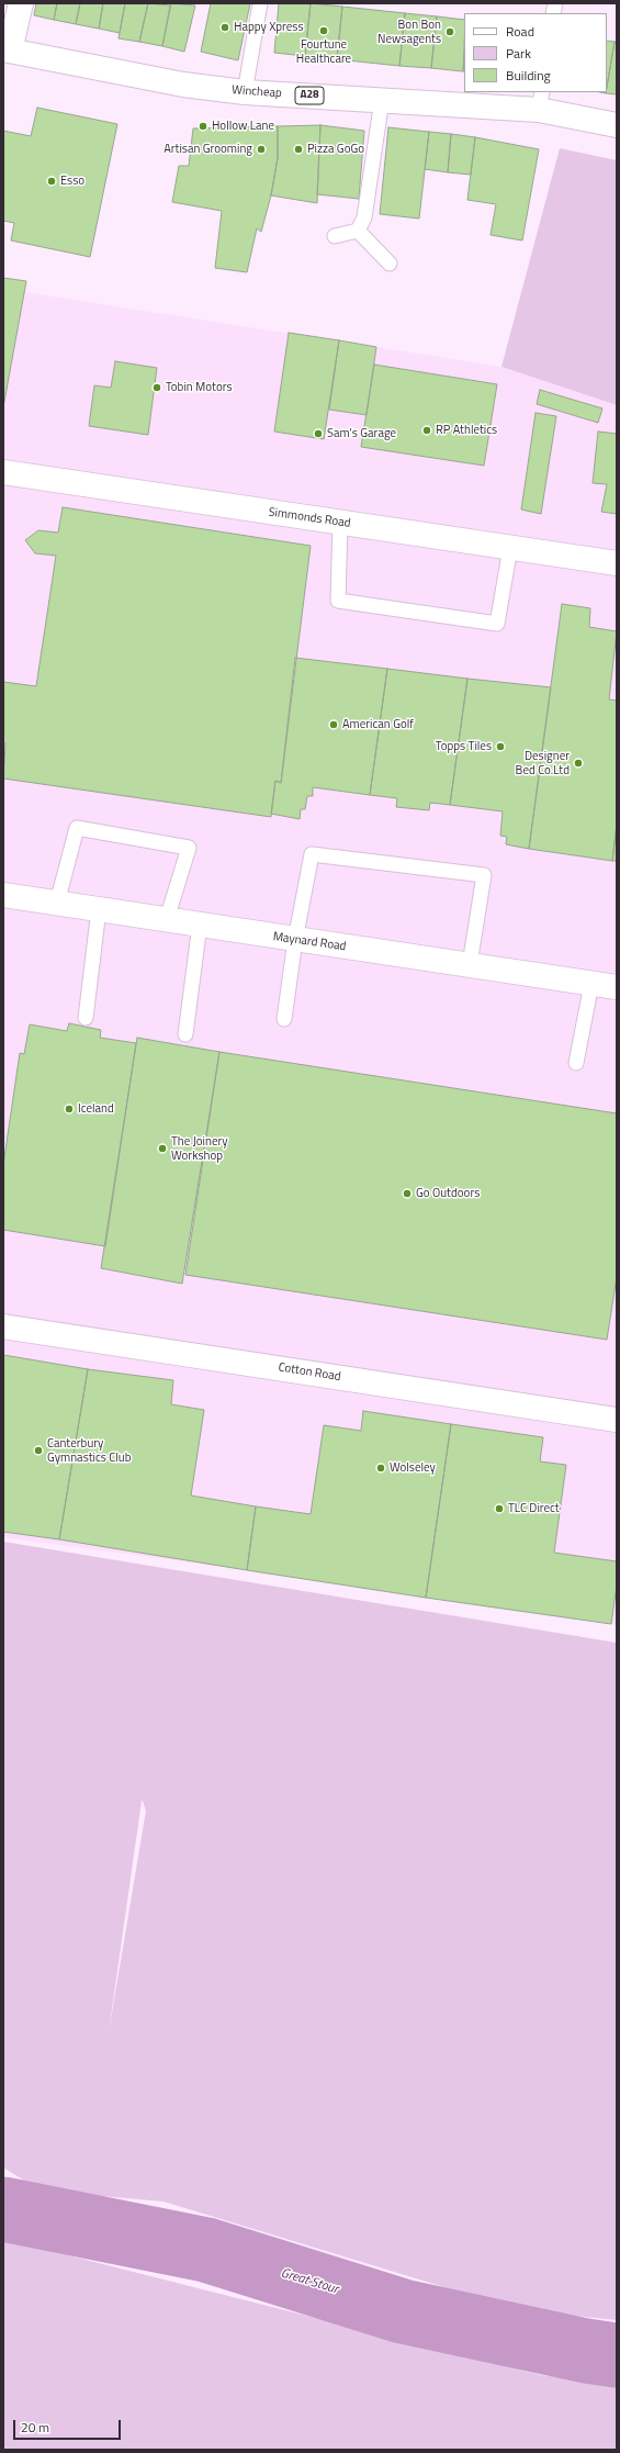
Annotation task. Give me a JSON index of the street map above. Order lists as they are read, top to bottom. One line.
{"streets":{"main road":["Wincheap","A28","Simmonds Road","Maynard Road","Cotton Road"]},"water":["Great Stour"],"places":["Happy Xpress","Fourtune Healthcare","Bon Bon Newsagents","Hollow Lane","Artisan Grooming","Pizza GoGo","Esso","Tobin Motors","RP Athletics","Sam's Garage","American Golf","Topps Tiles","Designer Bed Co.Ltd","Iceland","The Joinery Workshop","Go Outdoors","Canterbury Gymnastics Club","Wolseley","TLC Direct"],"legend":["Road","Park","Building"],"scale_bar":"20 m"}
